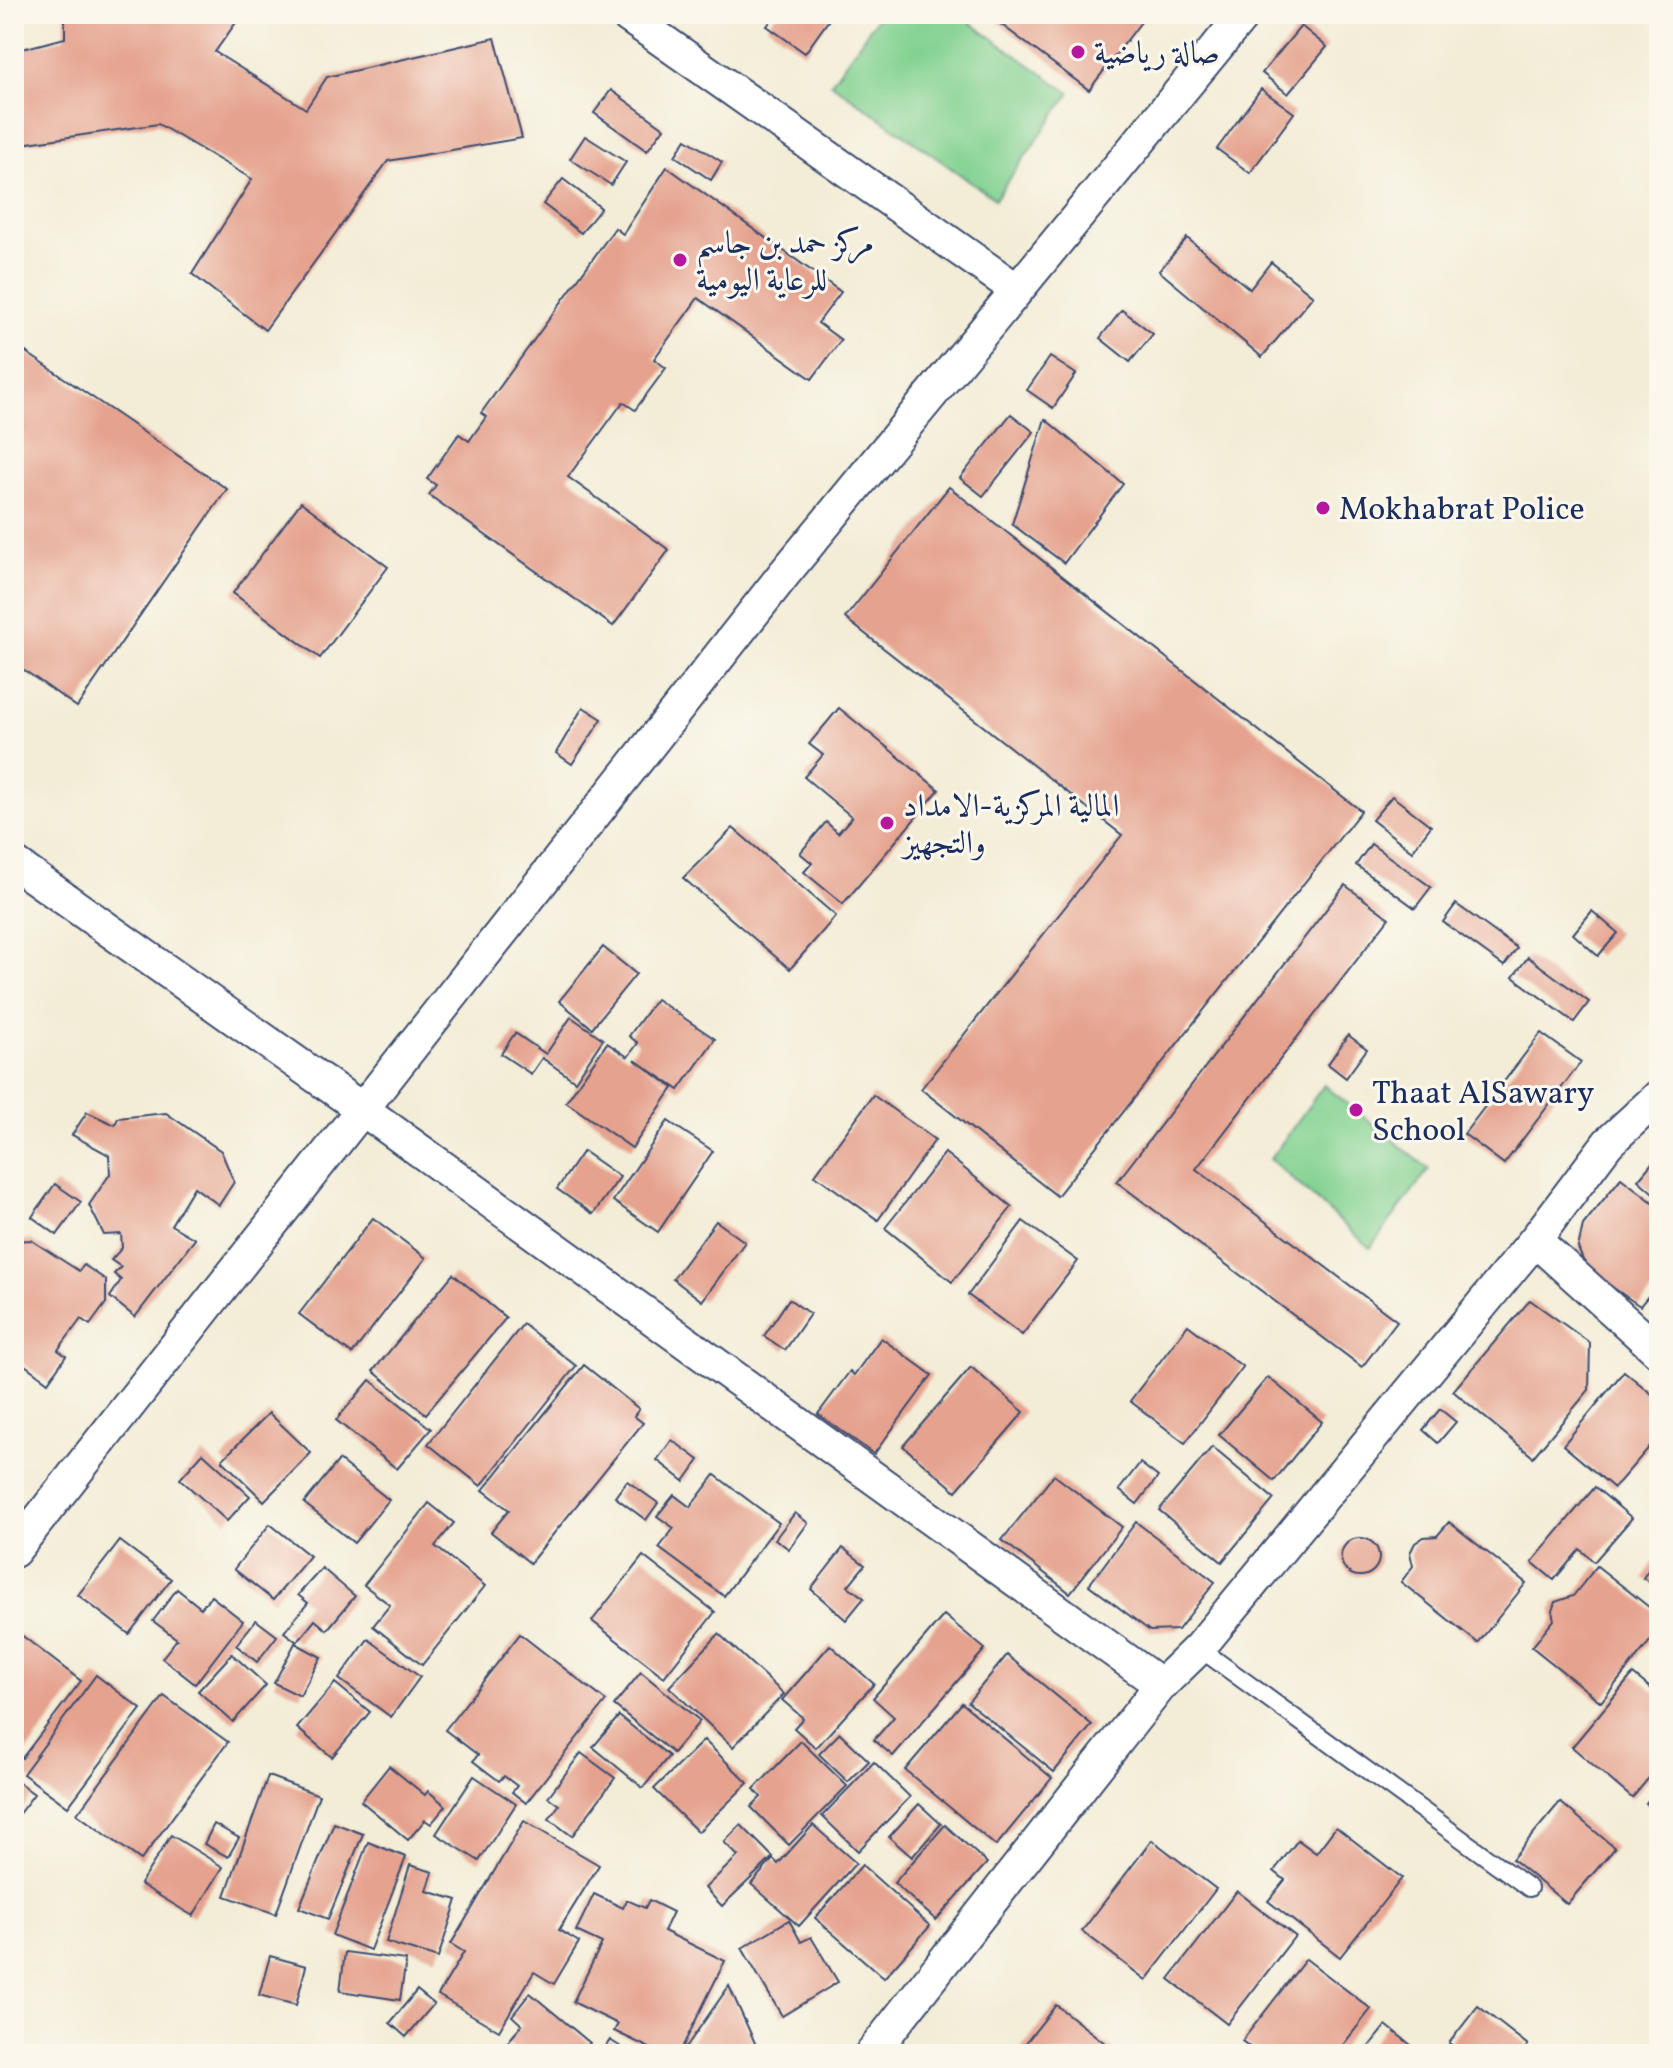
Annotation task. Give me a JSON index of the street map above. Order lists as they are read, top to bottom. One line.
{"places":["صالة رياضية","مركز حمد بن جاسم للرعاية اليومية","Mokhabrat Police","المالية المركزية-الامداد والتجهيز","Thaat AlSawary School"]}
